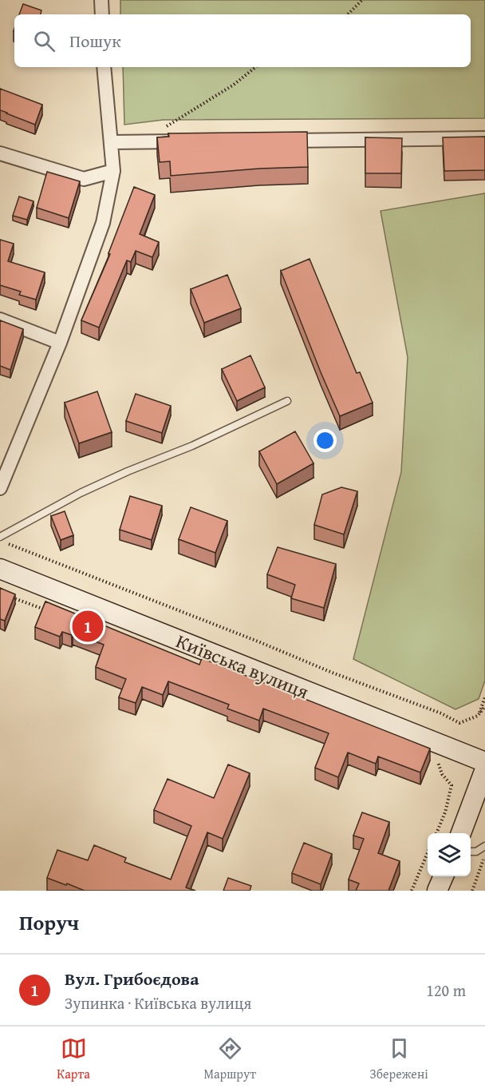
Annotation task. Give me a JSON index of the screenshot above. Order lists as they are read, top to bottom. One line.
{"streets":{"main road":["Київська вулиця"]},"page":{"search":"Пошук","pins":"1","heading":"Поруч","list":[{"mark":"1","name":"Вул. Грибоєдова","note":"Зупинка · Київська вулиця","value":"120 m"}],"nav":["Карта","Маршрут","Збережені"]}}
